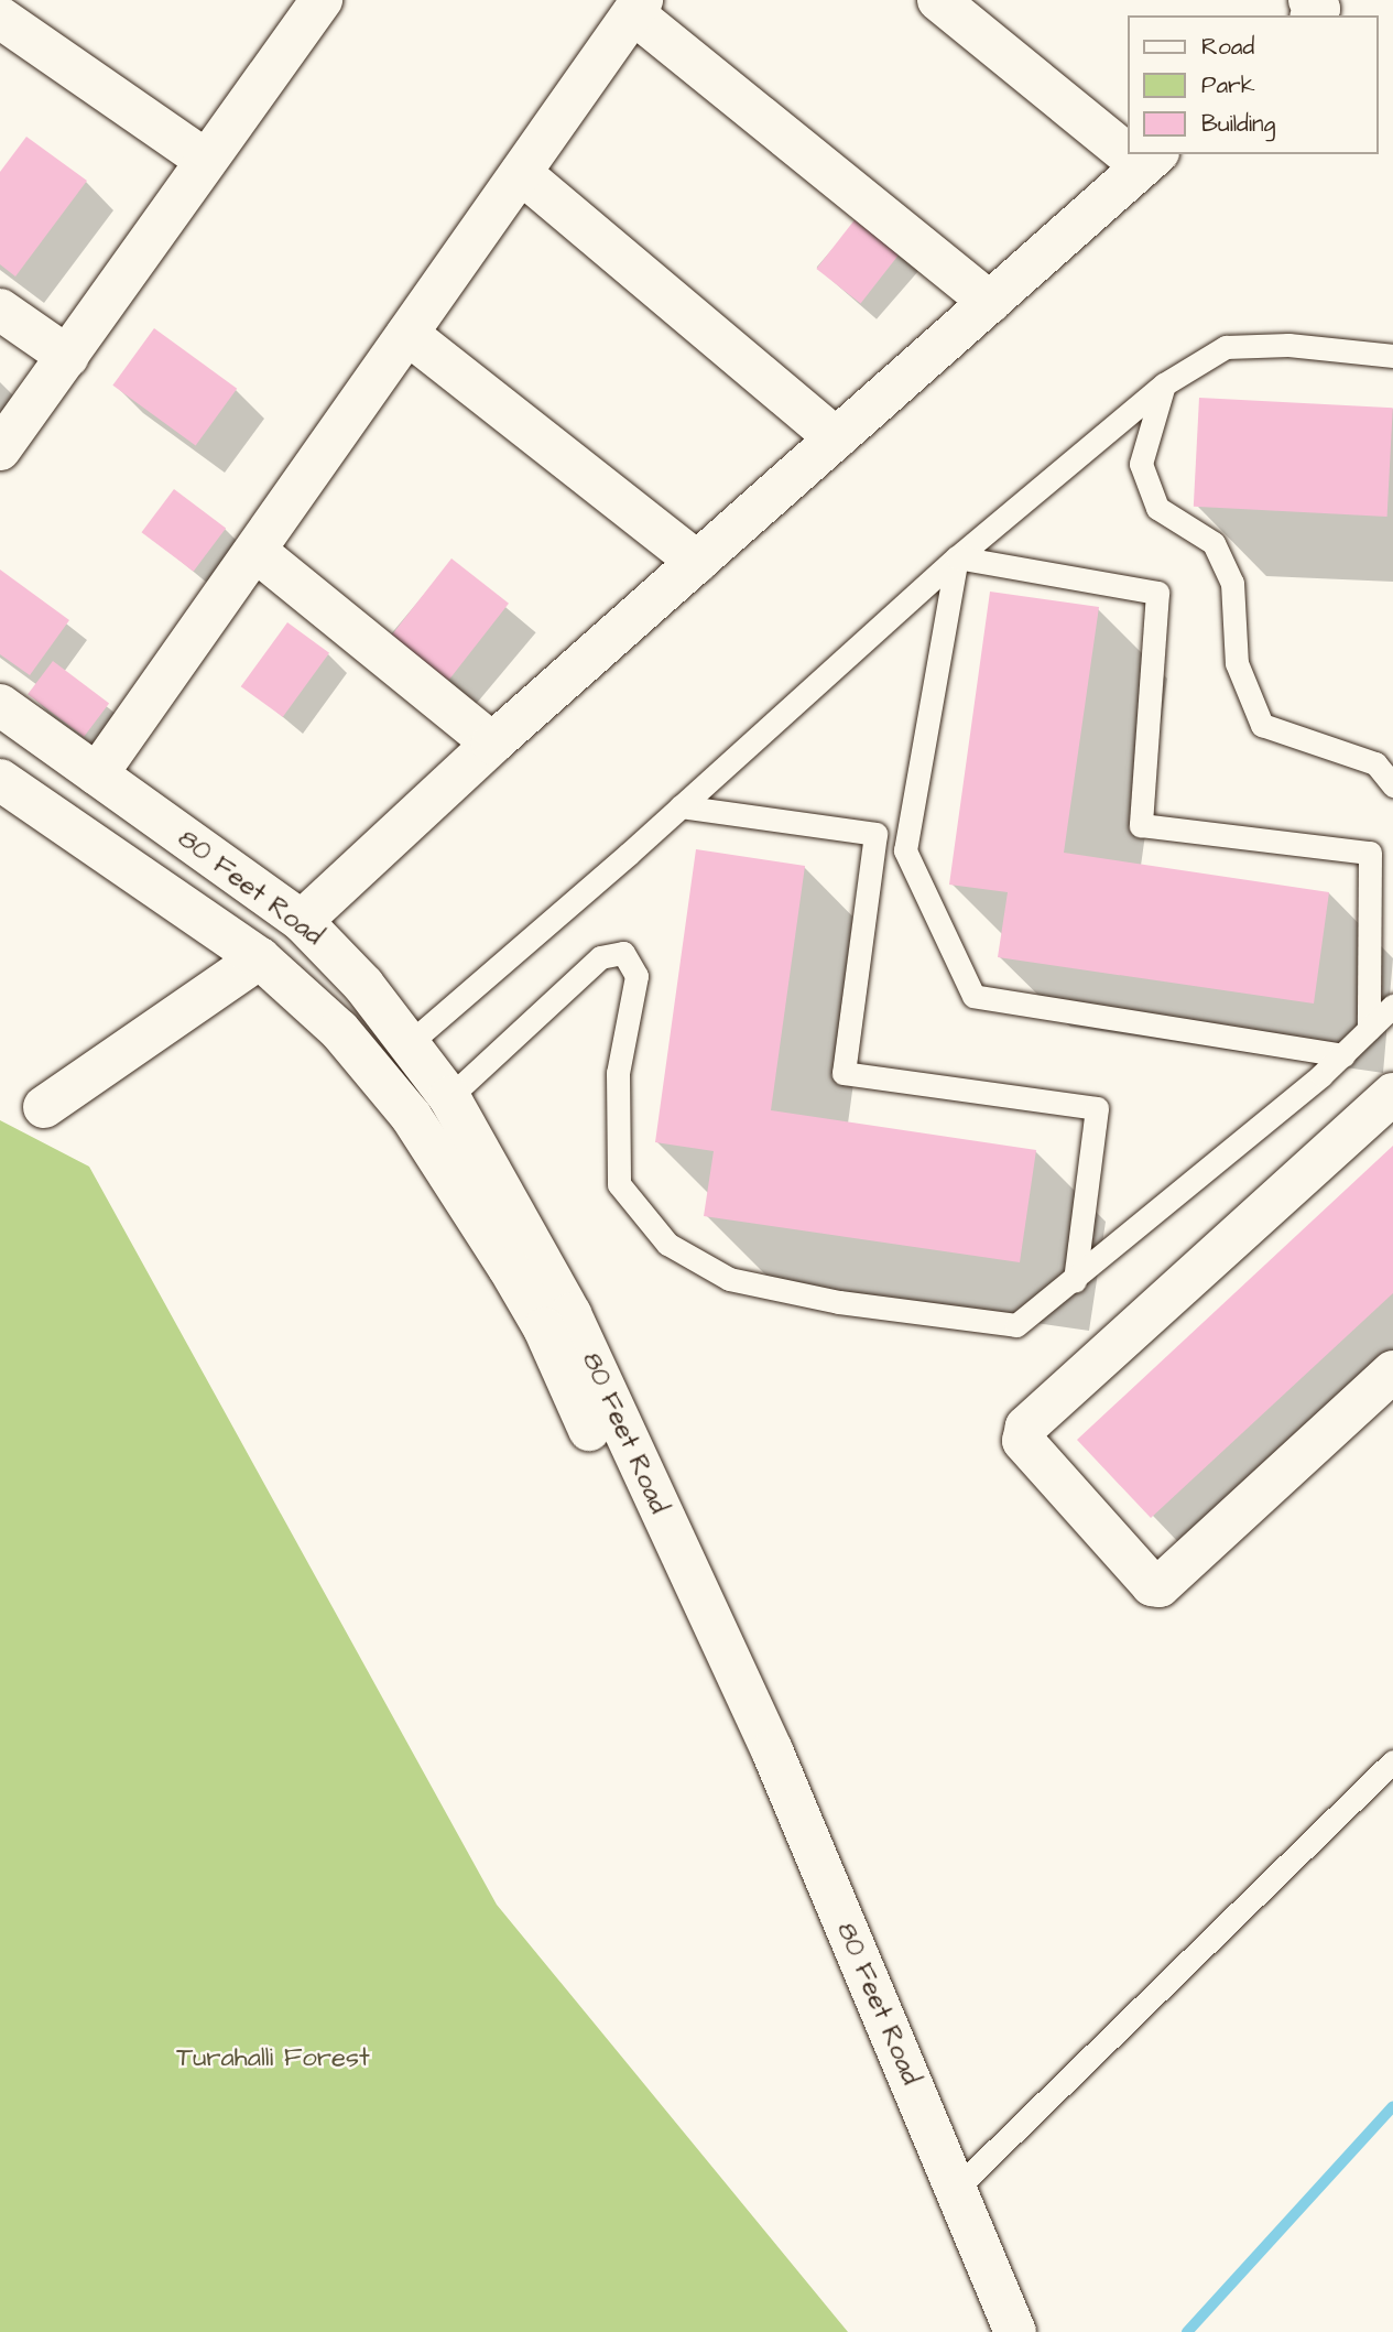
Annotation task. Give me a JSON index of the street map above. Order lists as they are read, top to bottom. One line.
{"streets":{"street":["80 Feet Road"]},"parks":["Turahalli Forest"],"legend":["Road","Park","Building"]}
